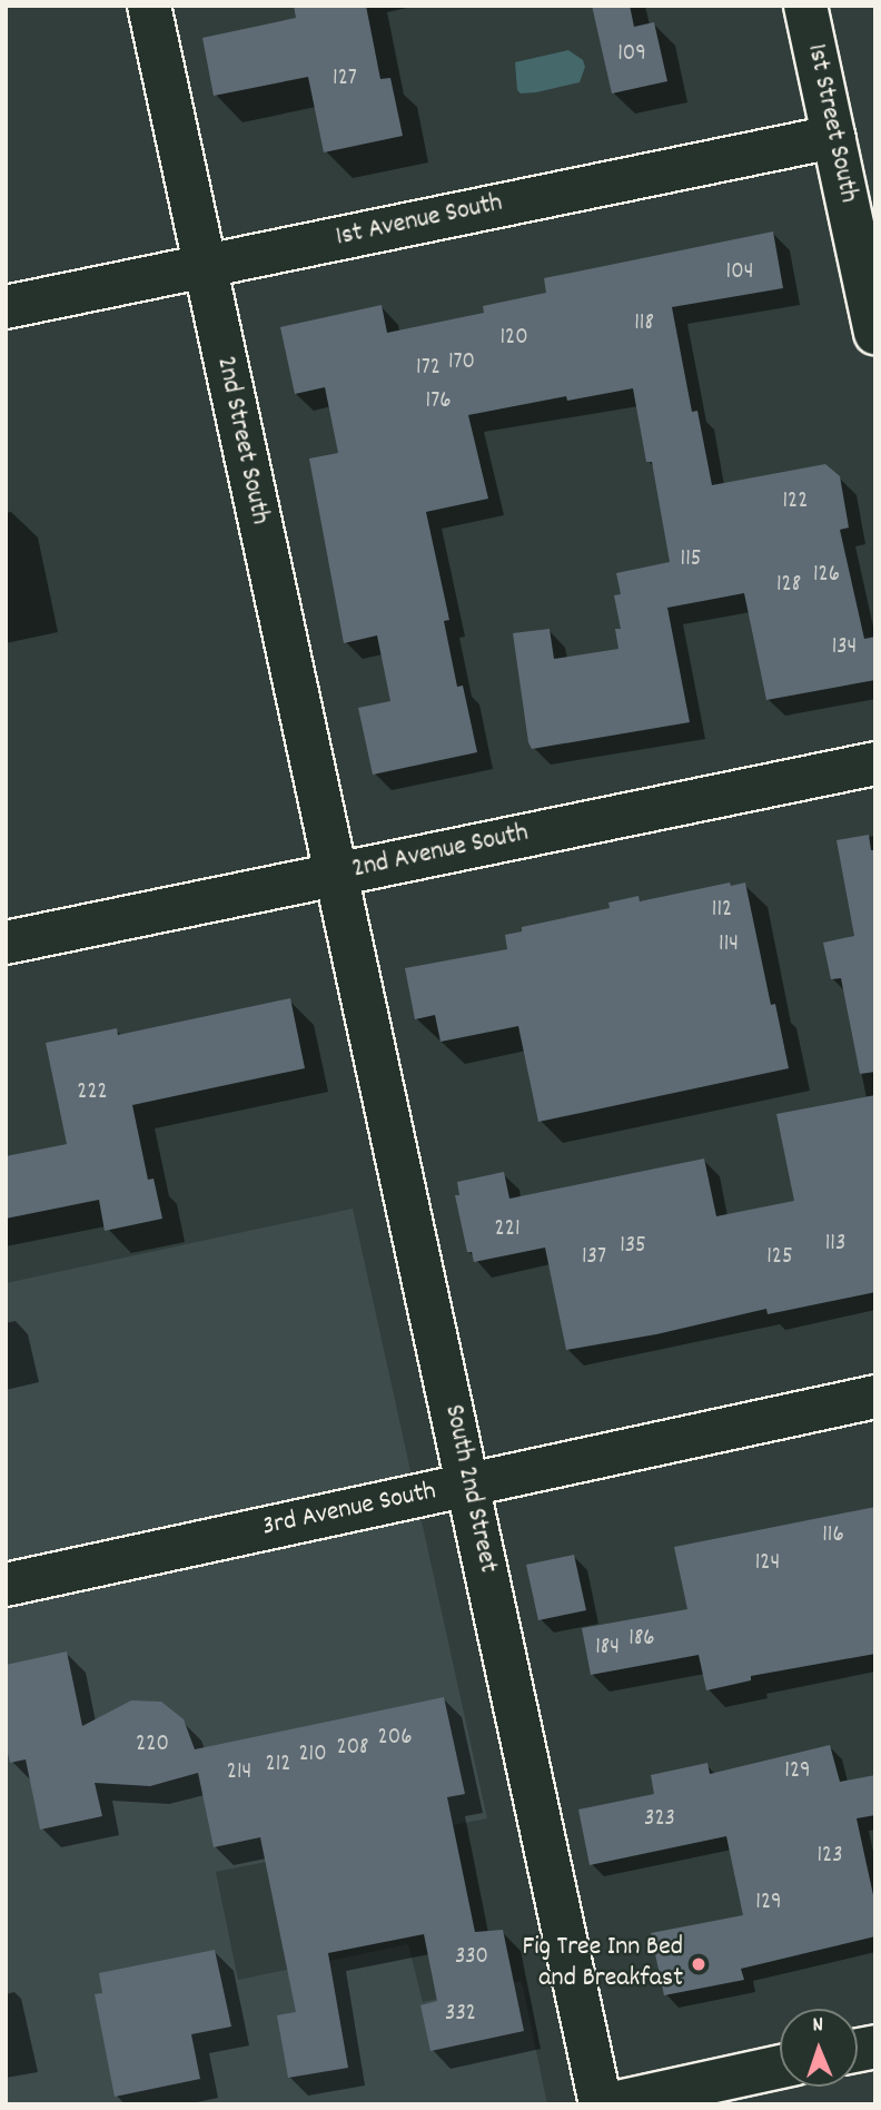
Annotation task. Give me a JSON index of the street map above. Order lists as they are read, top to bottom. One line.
{"streets":{"street":["1st Street South","1st Avenue South","2nd Street South","2nd Avenue South","South 2nd Street","3rd Avenue South"]},"crossings":[["1st Street South","1st Avenue South"],["1st Avenue South","2nd Street South"],["2nd Street South","2nd Avenue South"],["2nd Street South","South 2nd Street"],["2nd Avenue South","South 2nd Street"],["South 2nd Street","3rd Avenue South"]],"places":["Fig Tree Inn Bed and Breakfast"],"house_numbers":["109","127","104","118","120","170","172","176","122","115","126","128","134","112","114","222","221","113","135","137","125","116","124","186","184","206","220","208","210","212","129","214","323","123","129","330","332"],"north":"top"}
